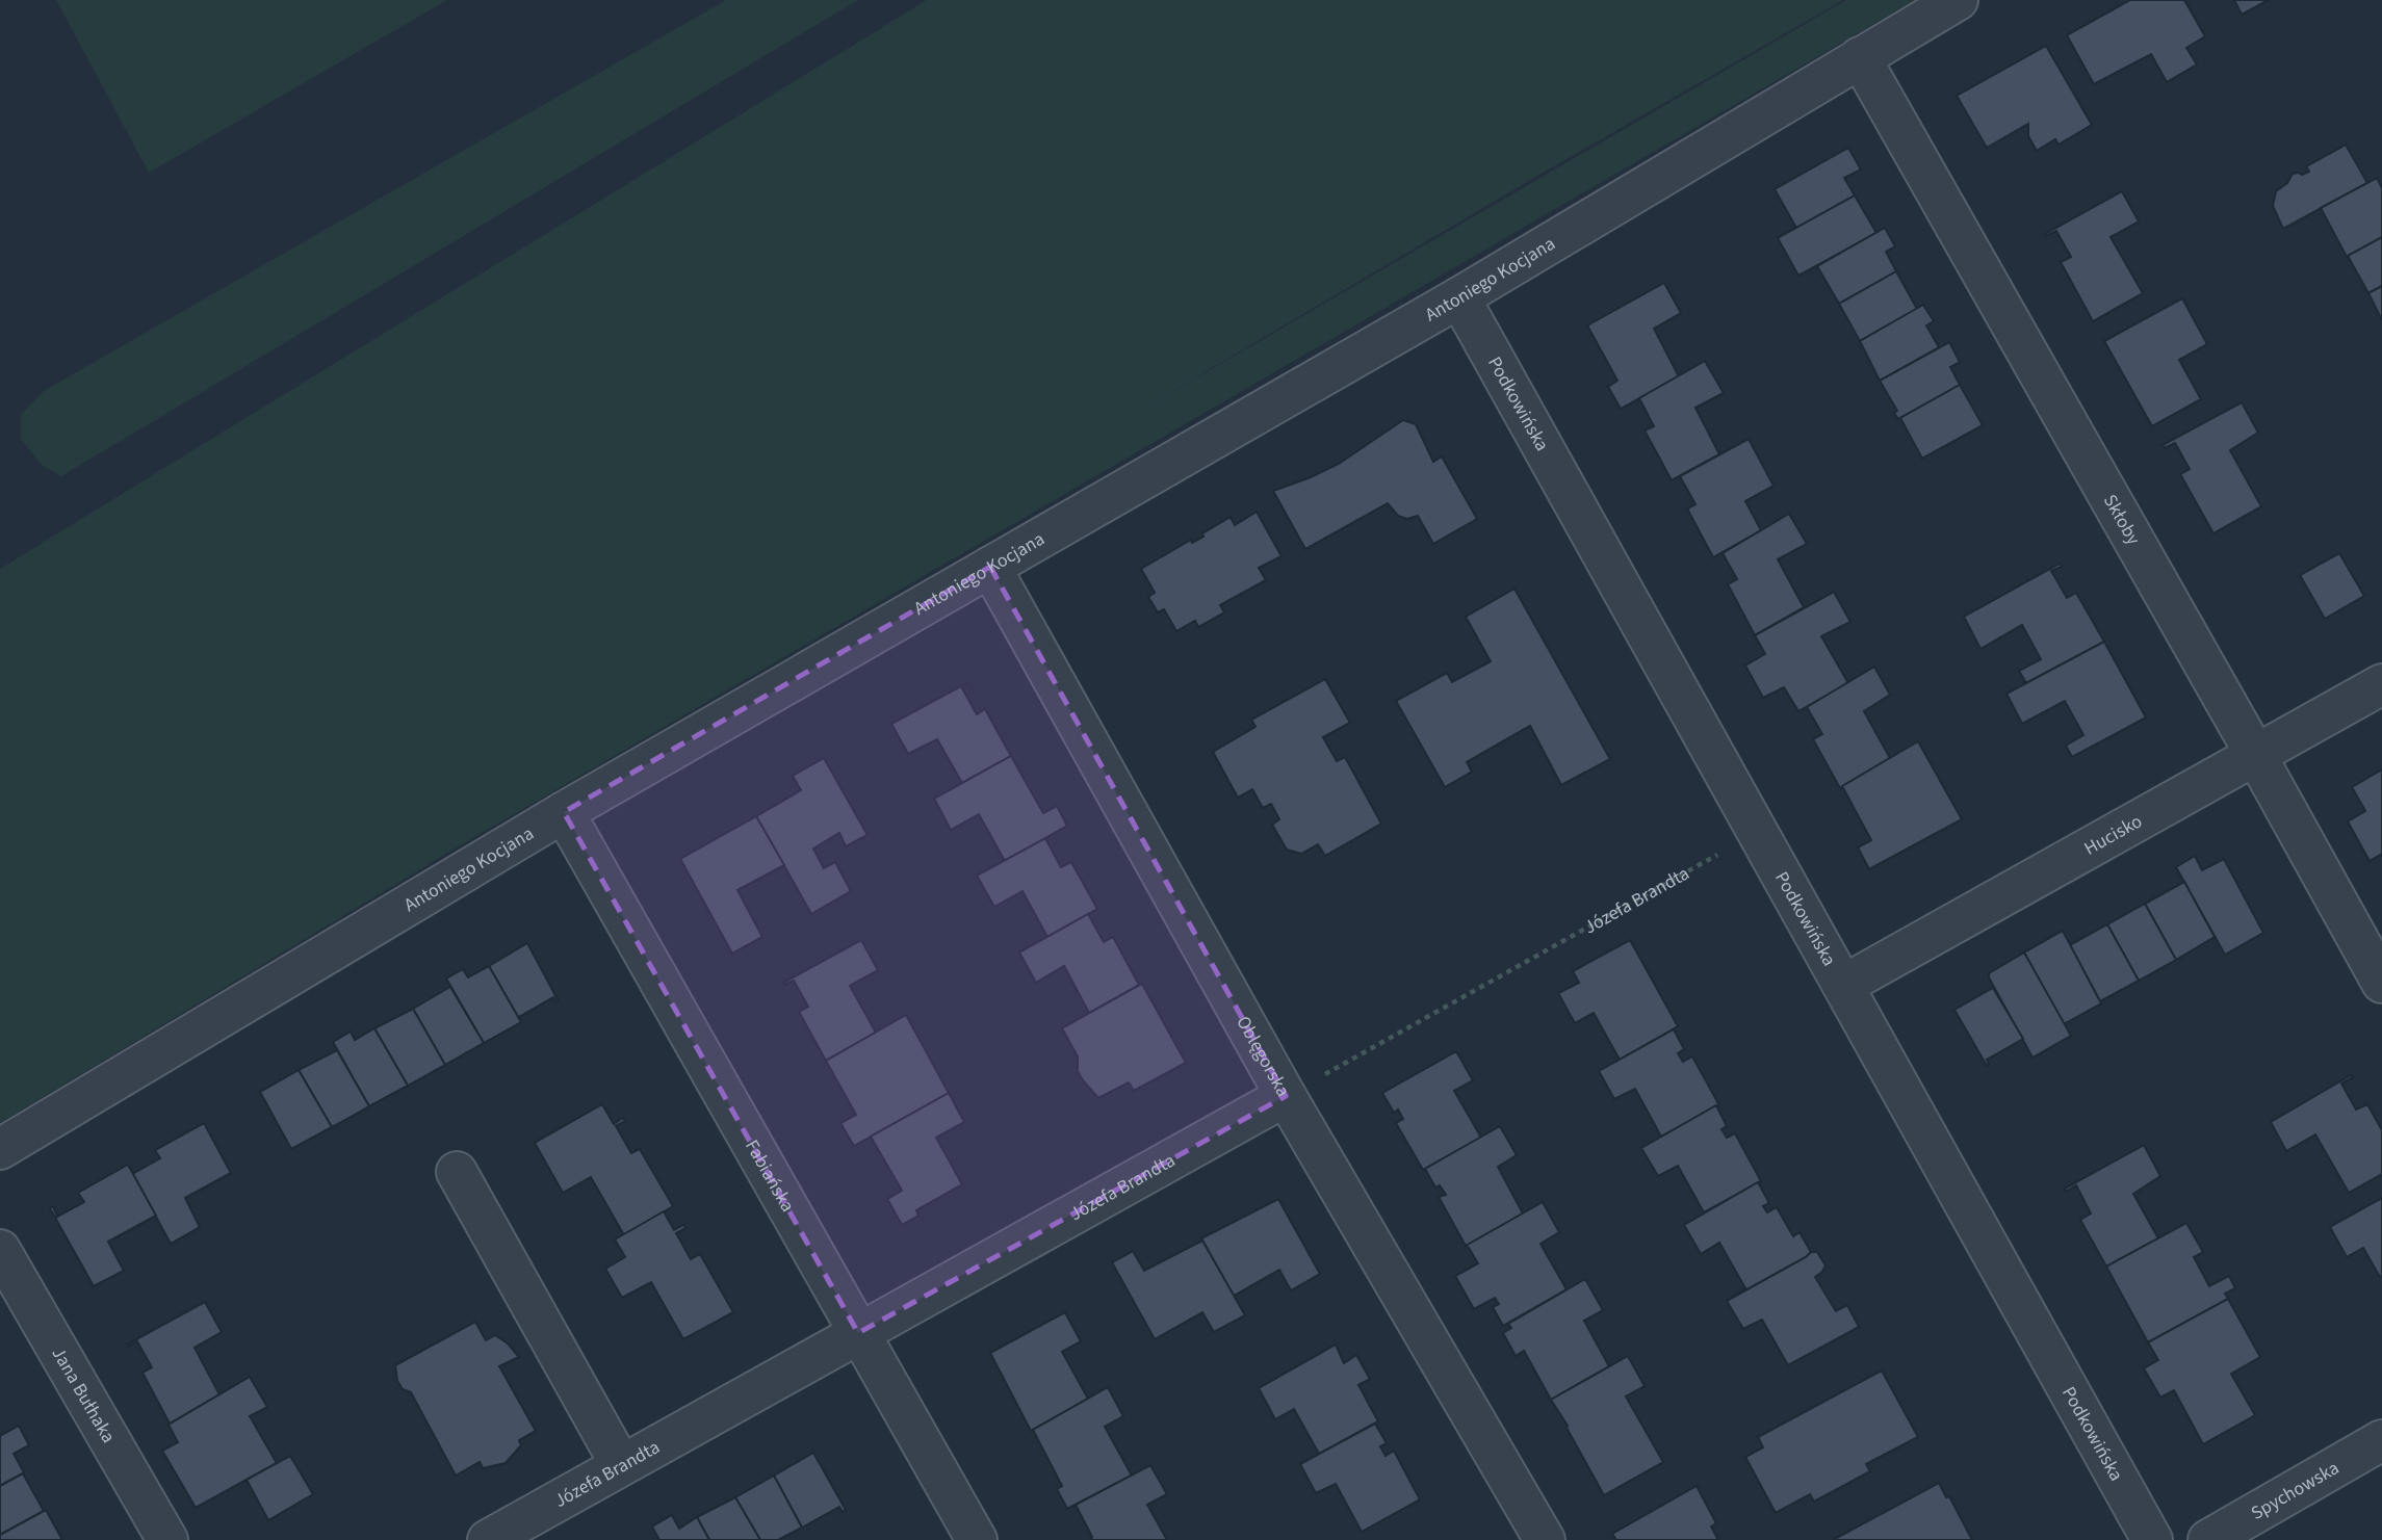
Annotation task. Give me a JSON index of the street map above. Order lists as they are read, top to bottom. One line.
{"streets":{"street":["Antoniego Kocjana","Podkowińska","Skłoby","Hucisko","Józefa Brandta","Oblęgorska","Fabiańska","Jana Bułhaka","Spychowska"]},"crossings":[["Antoniego Kocjana","Podkowińska"],["Antoniego Kocjana","Skłoby"],["Antoniego Kocjana","Oblęgorska"],["Antoniego Kocjana","Fabiańska"],["Podkowińska","Hucisko"],["Podkowińska","Józefa Brandta"],["Skłoby","Hucisko"],["Józefa Brandta","Oblęgorska"],["Józefa Brandta","Fabiańska"]]}
